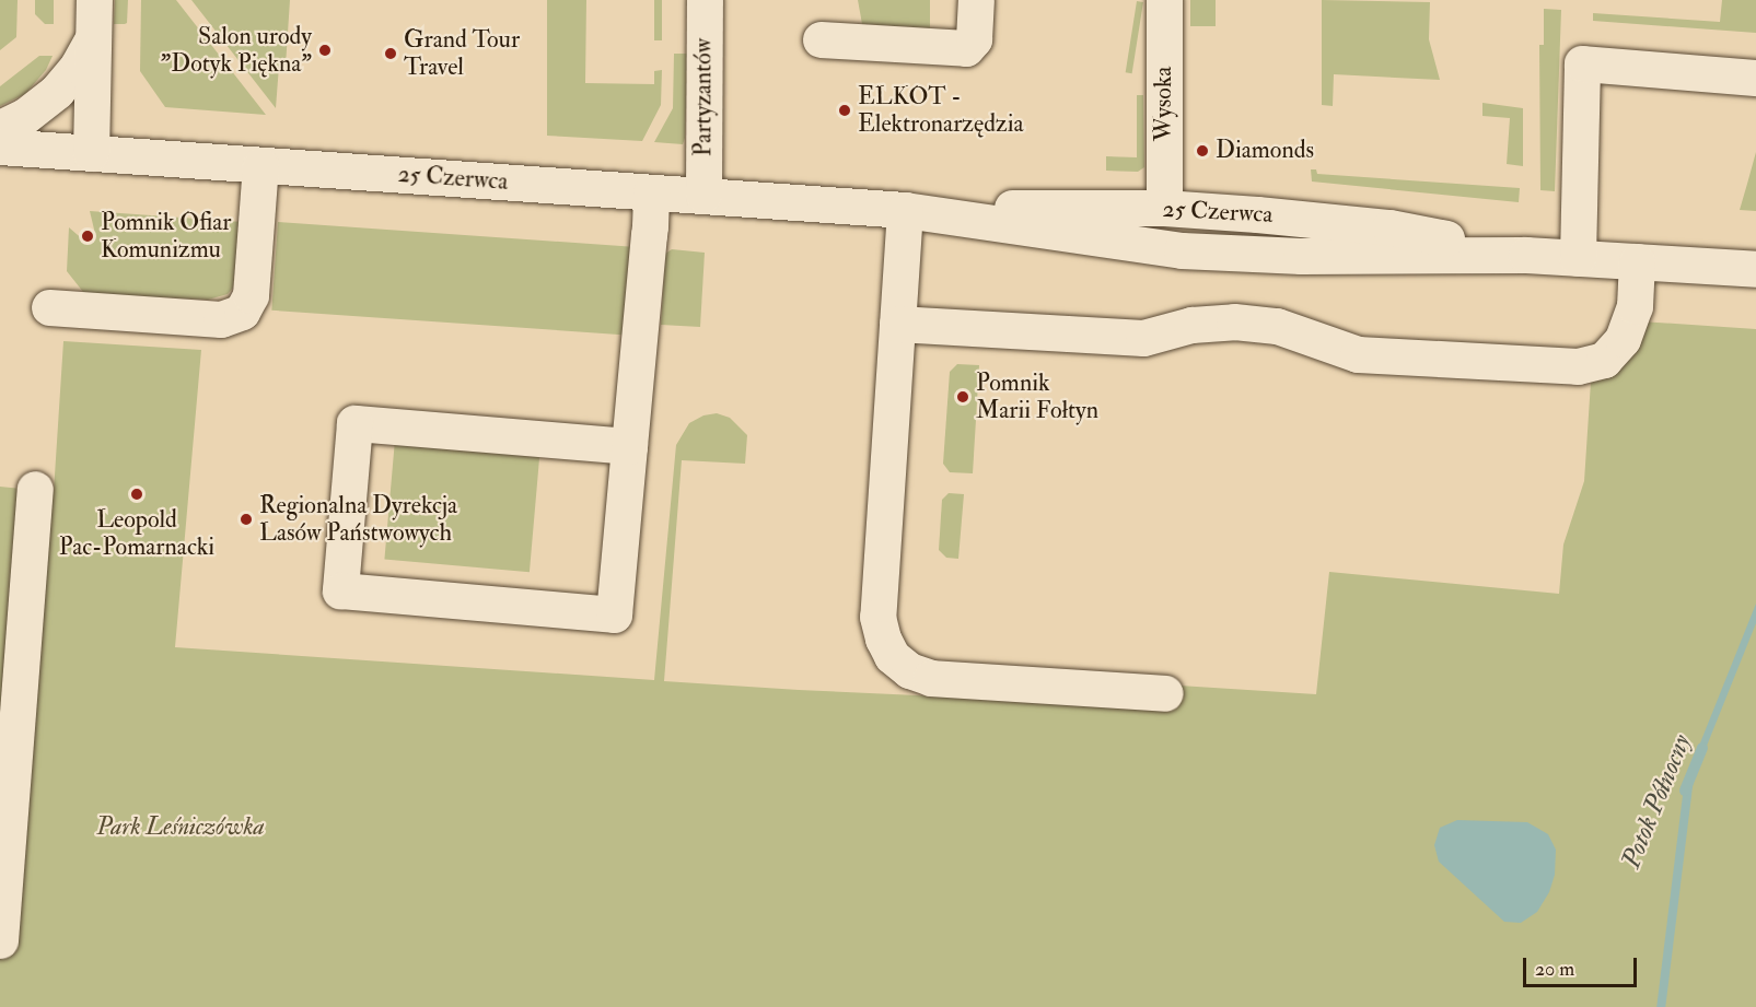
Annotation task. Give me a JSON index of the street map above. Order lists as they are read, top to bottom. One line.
{"streets":{"street":["Partyzantów","Wysoka","25 Czerwca"]},"crossings":[["Partyzantów","25 Czerwca"],["Wysoka","25 Czerwca"]],"water":["Potok Północny"],"parks":["Park Leśniczówka"],"places":["Salon urody \"Dotyk Piękna\"","Grand Tour Travel","ELKOT - Elektronarzędzia","Diamonds","Pomnik Ofiar Komunizmu","Pomnik Marii Fołtyn","Leopold Pac-Pomarnacki","Regionalna Dyrekcja Lasów Państwowych"],"scale_bar":"20 m"}
